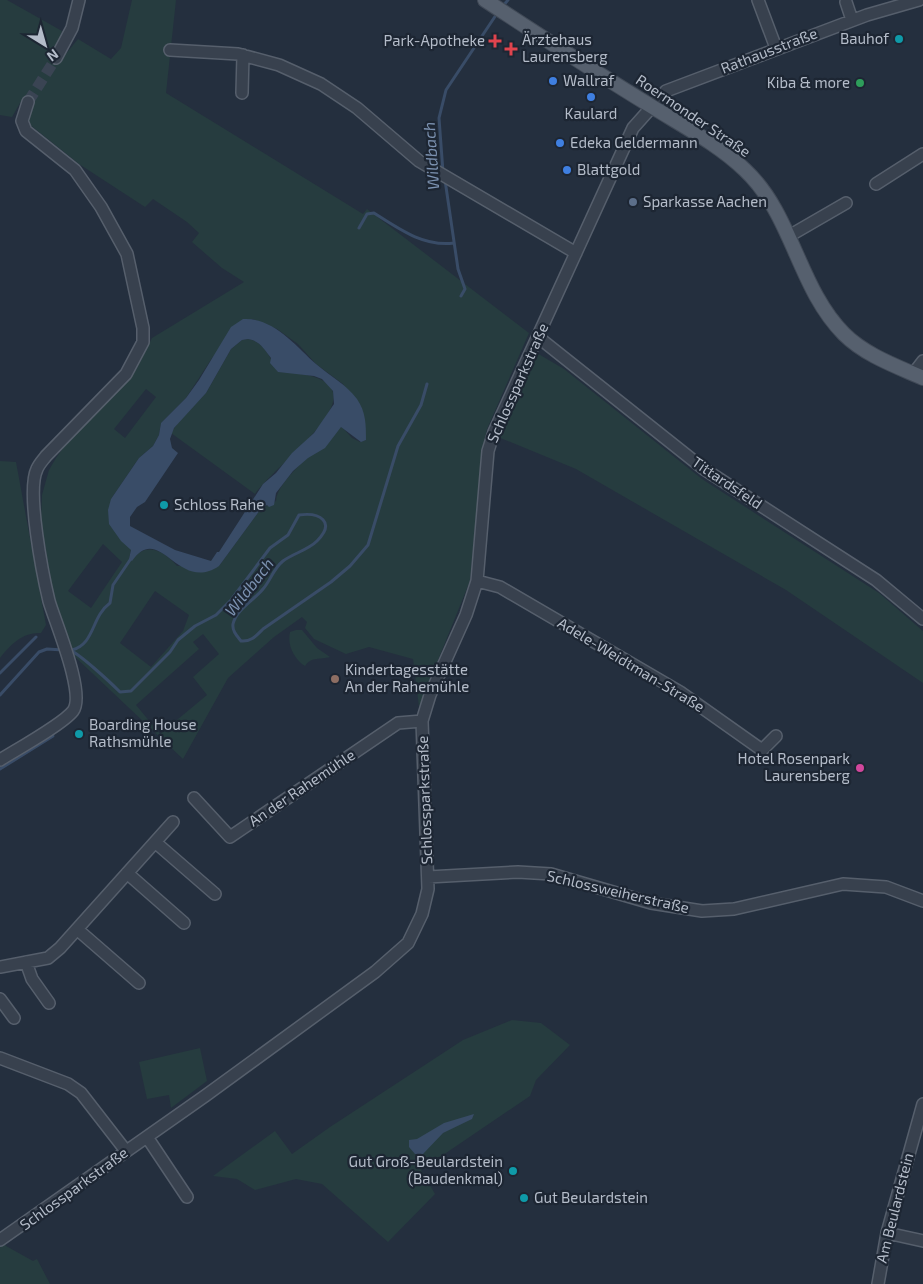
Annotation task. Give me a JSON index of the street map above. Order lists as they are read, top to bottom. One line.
{"streets":{"main road":["Roermonder Straße"],"street":["Rathausstraße","Schlossparkstraße","Tittardsfeld","Adele-Weidtman-Straße","An der Rahemühle","Schlossweiherstraße","Am Beulardstein"]},"crossings":[["Rathausstraße","Roermonder Straße"],["Rathausstraße","Schlossparkstraße"],["Roermonder Straße","Schlossparkstraße"],["Schlossparkstraße","Tittardsfeld"],["Schlossparkstraße","Adele-Weidtman-Straße"],["Schlossparkstraße","An der Rahemühle"],["Schlossparkstraße","Schlossweiherstraße"]],"water":["Wildbach"],"places":{"other":["Bauhof","Wallraf","Kiba & more","Kaulard","Edeka Geldermann","Blattgold","Sparkasse Aachen","Schloss Rahe","Kindertagesstätte An der Rahemühle","Boarding House Rathsmühle","Hotel Rosenpark Laurensberg","Gut Groß-Beulardstein (Baudenkmal)","Gut Beulardstein"],"health":["Park-Apotheke","Ärztehaus Laurensberg"]},"north":"bottom right"}
